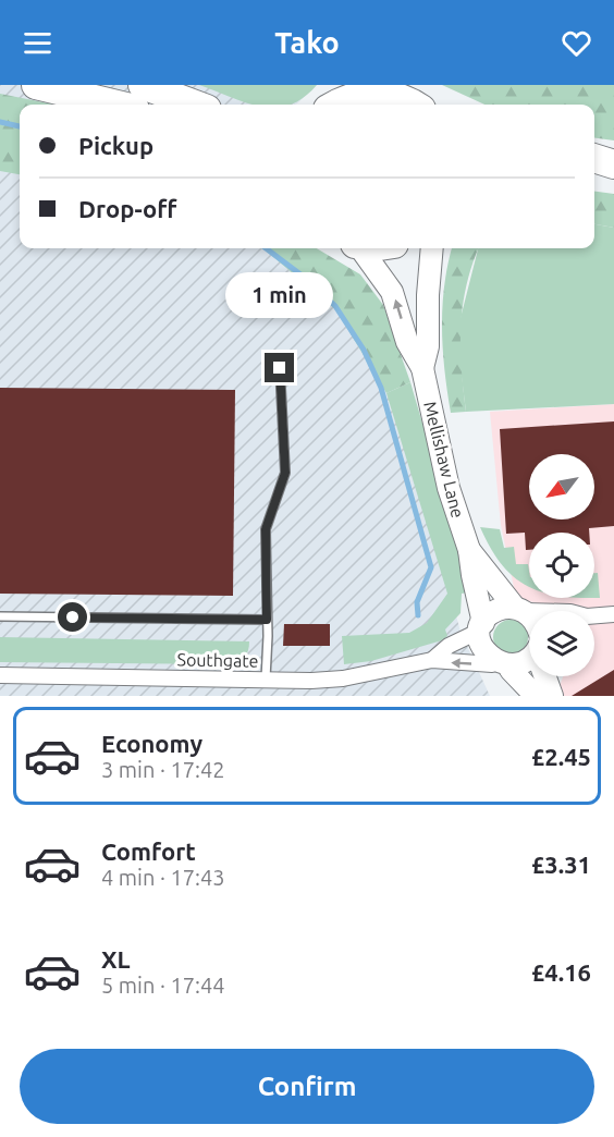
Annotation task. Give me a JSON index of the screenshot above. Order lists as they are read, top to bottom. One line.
{"streets":{"main road":["Mellishaw Lane"],"street":["Southgate"]},"crossings":[["Mellishaw Lane","Southgate"]],"north":"bottom left","page":{"header":"Tako","banner":["Pickup","Drop-off"],"bubble":"1 min","list":[{"name":"Economy","note":"3 min · 17:42","value":"£2.45"},{"name":"Comfort","note":"4 min · 17:43","value":"£3.31"},{"name":"XL","note":"5 min · 17:44","value":"£4.16"}],"buttons":"Confirm"}}
